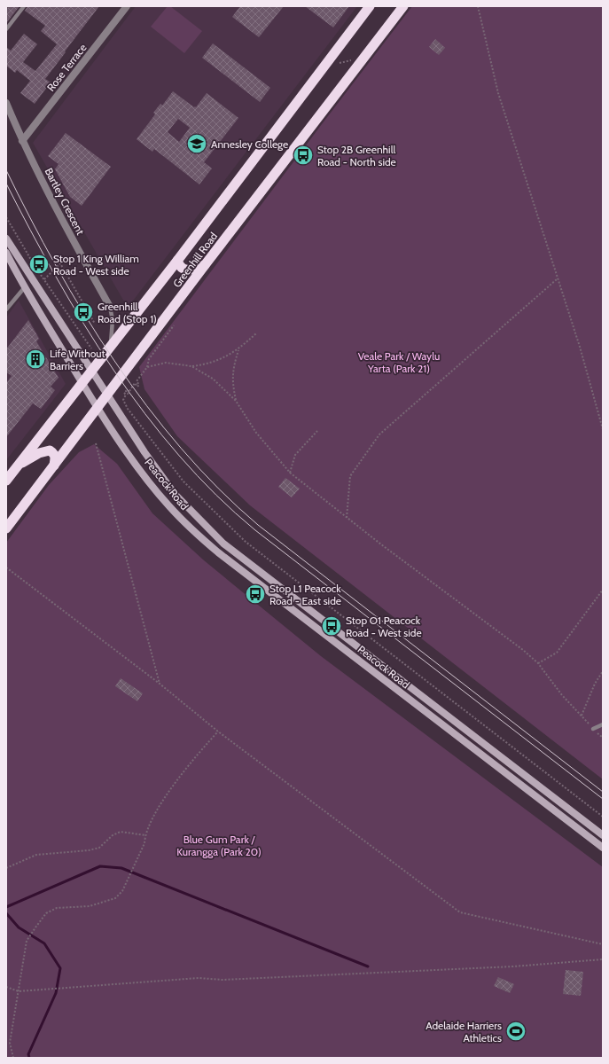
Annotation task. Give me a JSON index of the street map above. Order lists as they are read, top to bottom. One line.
{"streets":{"highway":["Greenhill Road"],"main road":["Peacock Road"],"street":["Rose Terrace","Bartley Crescent"]},"crossings":[["Rose Terrace","Bartley Crescent"],["Greenhill Road","Peacock Road"]],"parks":["Veale Park / Waylu Yarta (Park 21)","Blue Gum Park / Kurangga (Park 20)"],"places":{"school or university":["Annesley College"],"bus stop":["Stop 2B Greenhill Road - North side","Stop 1 King William Road - West side","Greenhill Road (Stop 1)","Stop L1 Peacock Road - East side","Stop O1 Peacock Road - West side"],"building":["Life Without Barriers"],"sports":["Adelaide Harriers Athletics"]}}
